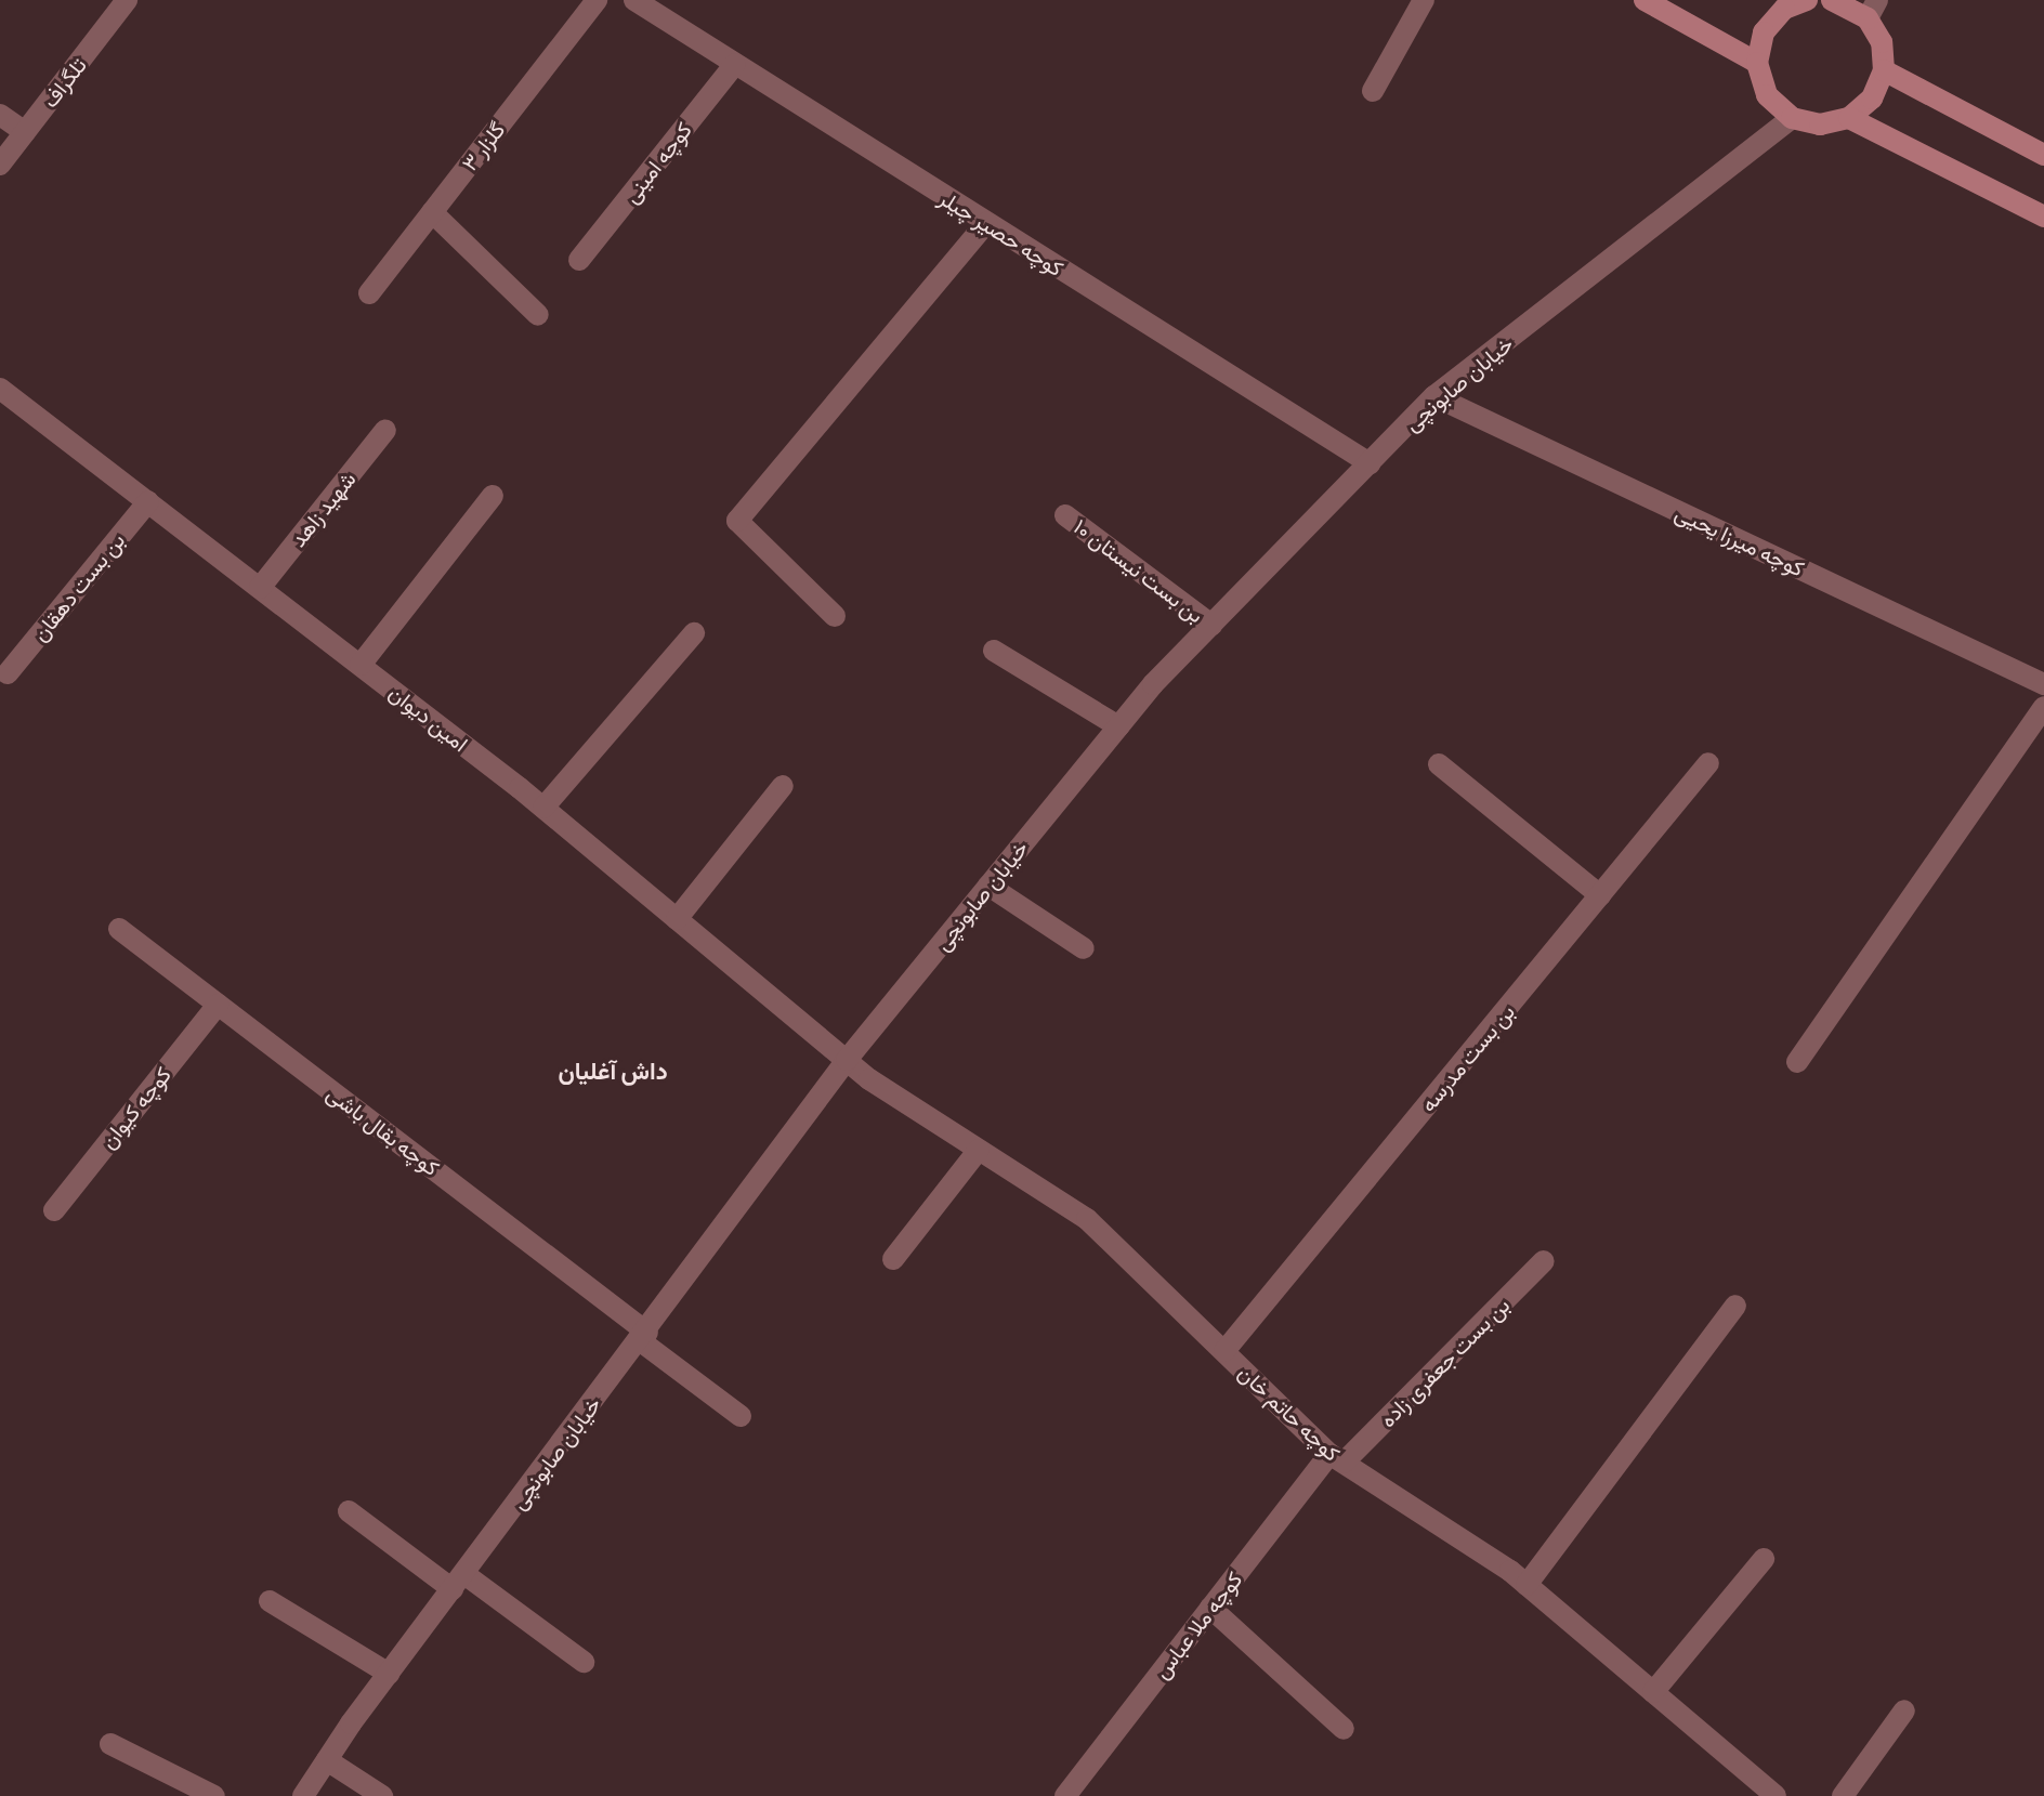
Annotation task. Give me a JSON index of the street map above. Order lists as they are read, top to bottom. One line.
{"streets":{"street":["تلگراف","گلزار ۳","کوچه امینی","کوچه حصیر چیلر","خیابان صابونچی","شهید زاهد","کوچه میرزا یحیی","بن بست نیستان ۱۰","بن بست دهقان","امین دیوان","بن بست مدرسه","کوچه کیوان","کوچه بقال باشی","بن بست جعفری زاده","کوچه حاتم خان","کوچه ملا عباس"]},"crossings":[["کوچه امینی","کوچه حصیر چیلر"],["کوچه حصیر چیلر","خیابان صابونچی"],["خیابان صابونچی","کوچه میرزا یحیی"],["خیابان صابونچی","بن بست نیستان ۱۰"],["خیابان صابونچی","امین دیوان"],["خیابان صابونچی","کوچه بقال باشی"],["خیابان صابونچی","کوچه حاتم خان"],["شهید زاهد","امین دیوان"],["بن بست دهقان","امین دیوان"],["امین دیوان","کوچه حاتم خان"],["بن بست مدرسه","کوچه حاتم خان"],["کوچه کیوان","کوچه بقال باشی"],["بن بست جعفری زاده","کوچه حاتم خان"],["بن بست جعفری زاده","کوچه ملا عباس"],["کوچه حاتم خان","کوچه ملا عباس"]],"districts":["داش آغلیان"]}
